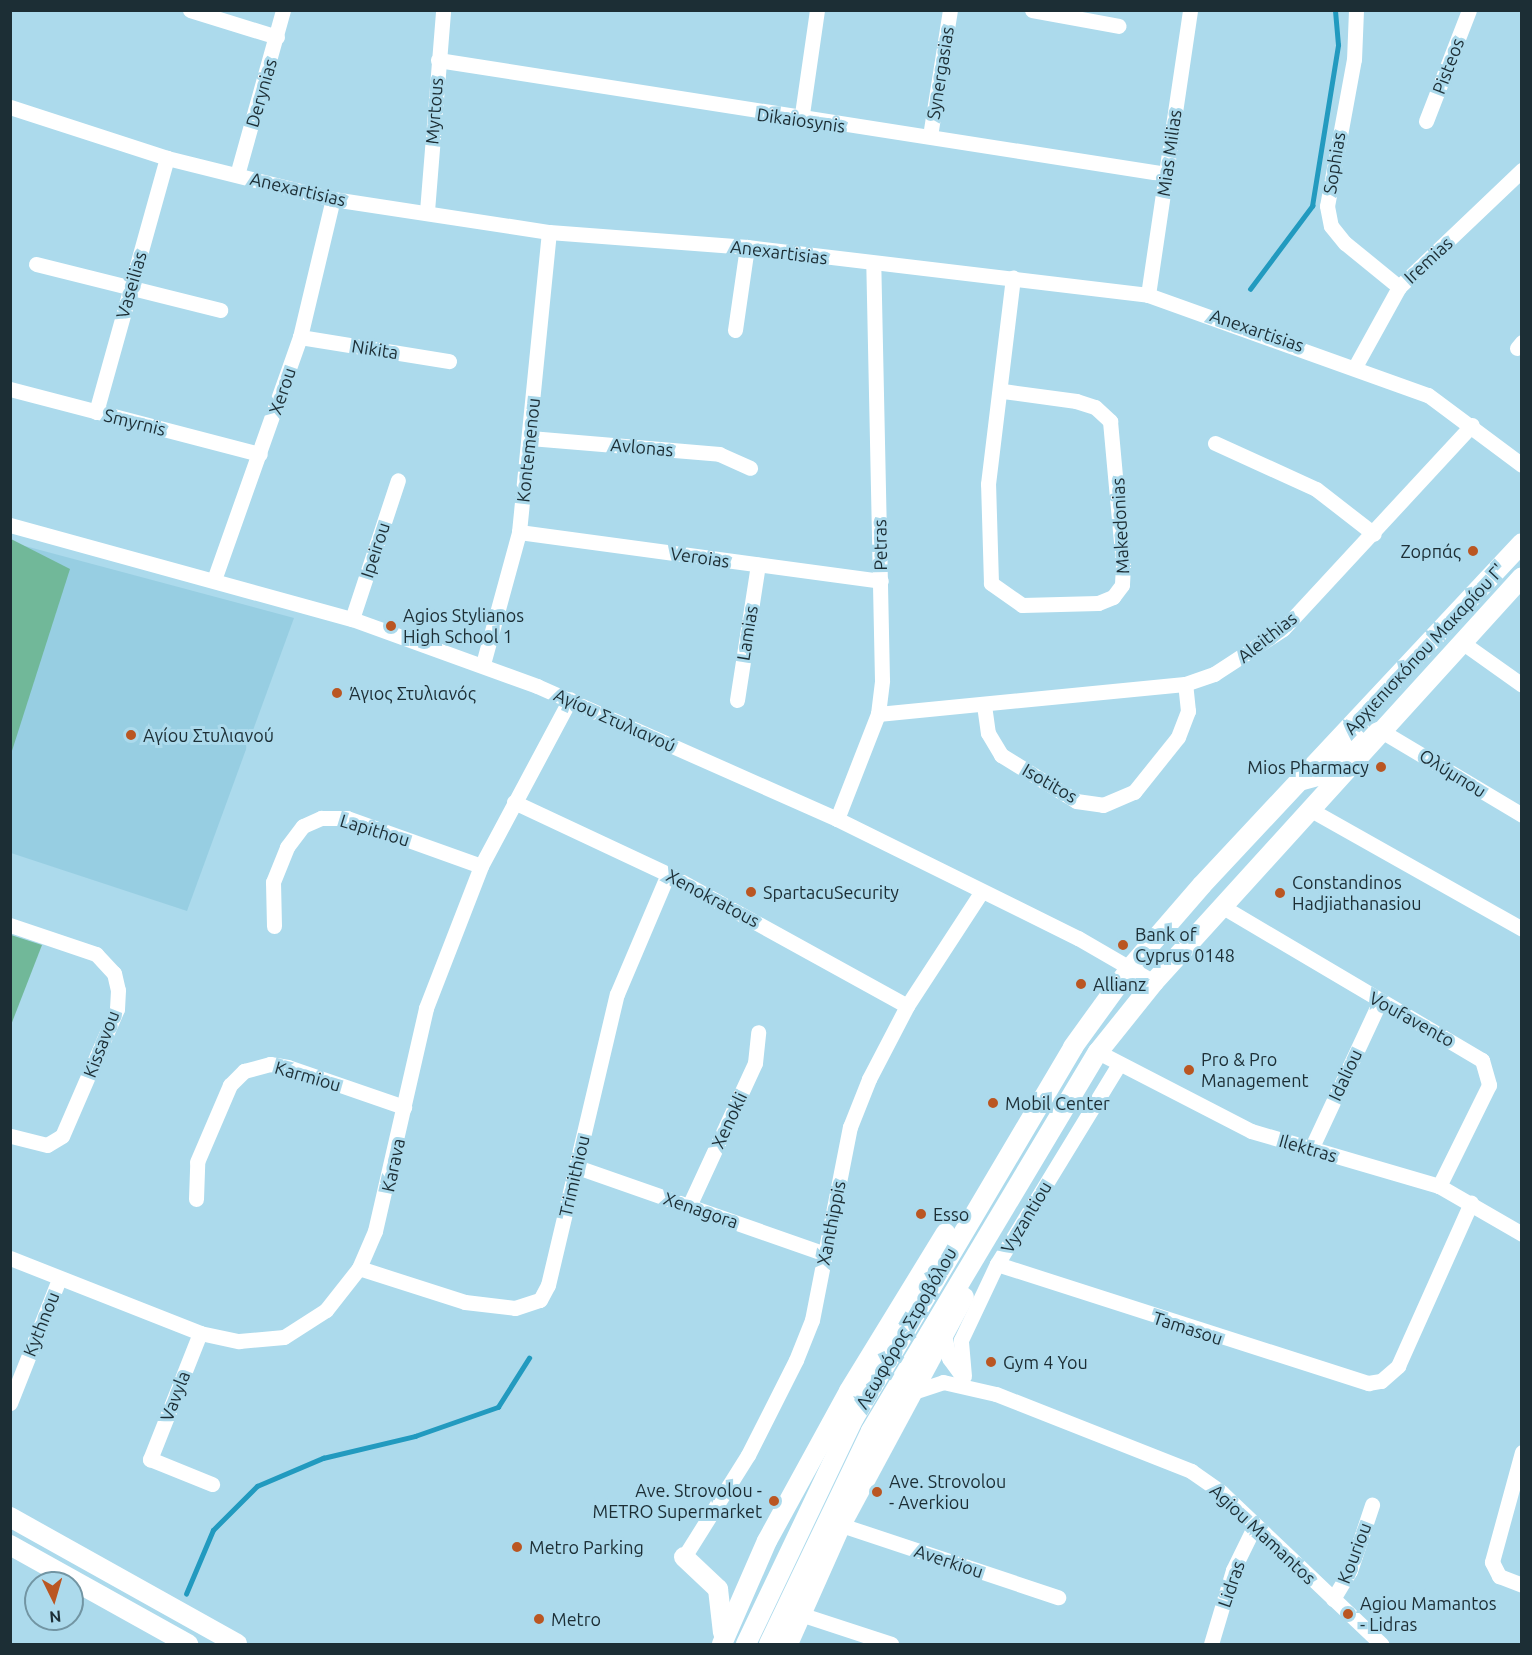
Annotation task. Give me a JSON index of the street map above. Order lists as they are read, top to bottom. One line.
{"streets":{"main road":["Αρχιεπισκόπου Μακαρίου Γ'","Λεωφόρος Στροβόλου"],"street":["Pisteos","Synergasias","Derynias","Myrtous","Dikaiosynis","Mias Milias","Sophias","Anexartisias","Iremias","Vaseilias","Nikita","Xerou","Smyrnis","Avlonas","Kontemenou","Makedonias","Petras","Ipeirou","Veroias","Lamias","Aleithias","Αγίου Στυλιανού","Ολύμπου","Isotitos","Lapithou","Xenokratous","Voufavento","Kissavou","Idaliou","Karmiou","Xenokli","Ilektras","Karava","Trimithiou","Xenagora","Vyzantiou","Xanthippis","Kythnou","Tamasou","Vavyla","Agiou Mamantos","Kouriou","Averkiou","Lidras"]},"crossings":[["Synergasias","Dikaiosynis"],["Derynias","Anexartisias"],["Myrtous","Dikaiosynis"],["Myrtous","Anexartisias"],["Dikaiosynis","Mias Milias"],["Mias Milias","Anexartisias"],["Sophias","Iremias"],["Anexartisias","Iremias"],["Anexartisias","Vaseilias"],["Anexartisias","Xerou"],["Anexartisias","Kontemenou"],["Anexartisias","Makedonias"],["Anexartisias","Petras"],["Anexartisias","Aleithias"],["Vaseilias","Smyrnis"],["Nikita","Xerou"],["Xerou","Smyrnis"],["Xerou","Αγίου Στυλιανού"],["Avlonas","Kontemenou"],["Kontemenou","Veroias"],["Kontemenou","Αγίου Στυλιανού"],["Petras","Veroias"],["Petras","Aleithias"],["Petras","Αγίου Στυλιανού"],["Ipeirou","Αγίου Στυλιανού"],["Veroias","Lamias"],["Aleithias","Isotitos"],["Αρχιεπισκόπου Μακαρίου Γ'","Αγίου Στυλιανού"],["Αρχιεπισκόπου Μακαρίου Γ'","Ολύμπου"],["Αρχιεπισκόπου Μακαρίου Γ'","Voufavento"],["Αρχιεπισκόπου Μακαρίου Γ'","Λεωφόρος Στροβόλου"],["Αγίου Στυλιανού","Karava"],["Αγίου Στυλιανού","Xanthippis"],["Αγίου Στυλιανού","Λεωφόρος Στροβόλου"],["Lapithou","Karava"],["Xenokratous","Karava"],["Xenokratous","Trimithiou"],["Xenokratous","Xanthippis"],["Voufavento","Idaliou"],["Voufavento","Ilektras"],["Idaliou","Ilektras"],["Karmiou","Karava"],["Xenokli","Xenagora"],["Ilektras","Vyzantiou"],["Ilektras","Λεωφόρος Στροβόλου"],["Ilektras","Tamasou"],["Karava","Trimithiou"],["Karava","Kythnou"],["Karava","Vavyla"],["Trimithiou","Xenagora"],["Xenagora","Xanthippis"],["Vyzantiou","Tamasou"],["Vyzantiou","Agiou Mamantos"],["Agiou Mamantos","Kouriou"],["Agiou Mamantos","Lidras"]],"places":["Ζορπάς","Agios Stylianos High School 1","Άγιος Στυλιανός","Αγίου Στυλιανού","Mios Pharmacy","SpartacuSecurity","Constandinos Hadjiathanasiou","Bank of Cyprus 0148","Allianz","Pro & Pro Management","Mobil Center","Esso","Gym 4 You","Ave. Strovolou - Averkiou","Ave. Strovolou - METRO Supermarket","Metro Parking","Agiou Mamantos - Lidras","Metro"],"north":"bottom"}
